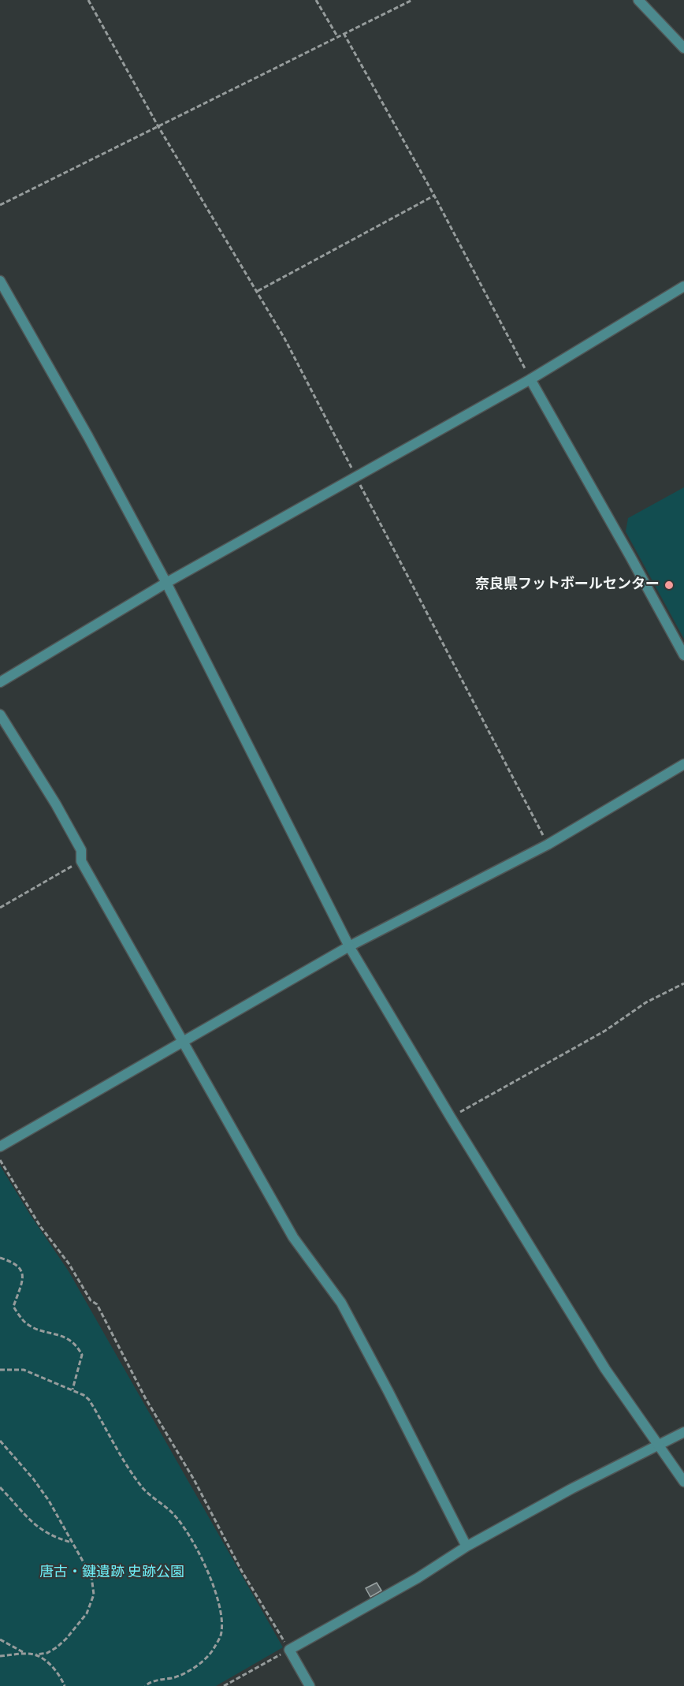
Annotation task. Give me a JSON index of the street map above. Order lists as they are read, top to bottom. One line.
{"parks":["唐古・鍵遺跡 史跡公園"],"places":["奈良県フットボールセンター"]}
